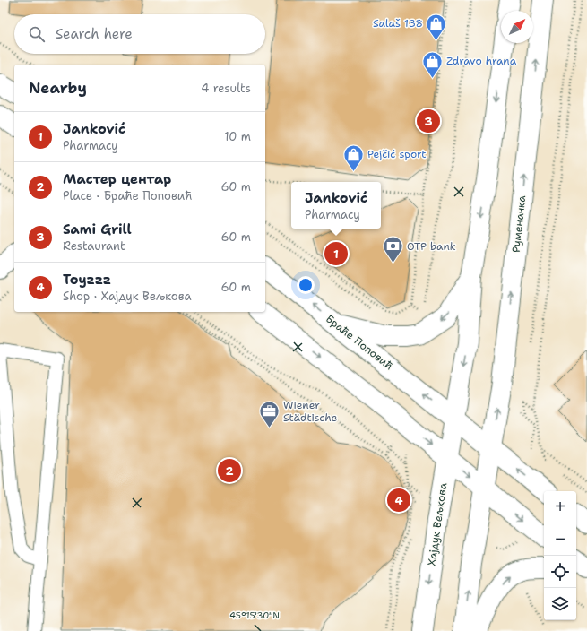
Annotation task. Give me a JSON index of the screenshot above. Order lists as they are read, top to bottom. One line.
{"streets":{"street":["Руменачка","Браће Поповић","Хајдук Вељкова"]},"crossings":[["Руменачка","Браће Поповић"],["Браће Поповић","Хајдук Вељкова"]],"places":{"shop":["Salaš 138","Zdravo hrana","Pejčić sport"],"bank":["OTP bank"],"office":["Wiener Städtische"]},"north":"top right","page":{"search":"Search here","heading":["Nearby","4 results"],"pins":["3","1","2","4"],"list":[{"mark":"1","name":"Janković","note":"Pharmacy","value":"10 m"},{"mark":"2","name":"Мастер центар","note":"Place · Браће Поповић","value":"60 m"},{"mark":"3","name":"Sami Grill","note":"Restaurant","value":"60 m"},{"mark":"4","name":"Toyzzz","note":"Shop · Хајдук Вељкова","value":"60 m"}],"popup":["Janković","Pharmacy"],"map_buttons":["+","−"]},"coordinates":["45°15'30\"N"]}
